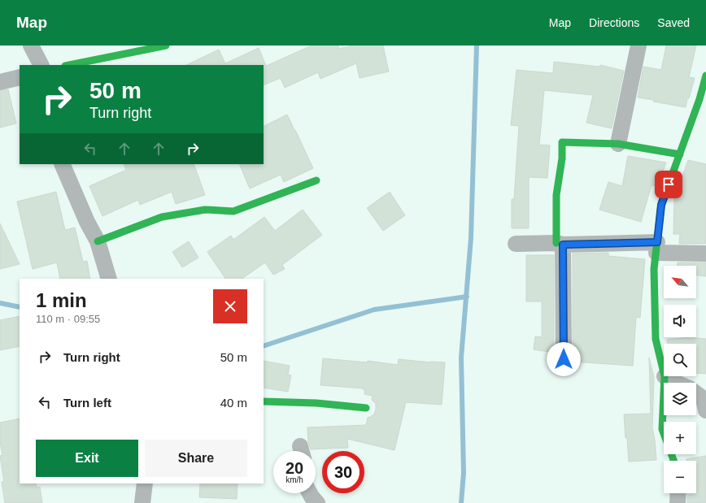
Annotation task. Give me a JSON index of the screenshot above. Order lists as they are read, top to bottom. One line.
{"north":"top left","page":{"header":"Map","nav":["Map","Directions","Saved"],"turn":["50 m","Turn right"],"map_buttons":["+","−"],"heading":["1 min","110 m · 09:55"],"list":[{"name":"Turn right","value":"50 m"},{"name":"Turn left","value":"40 m"}],"buttons":["Exit","Share"],"speed":"20 km/h","limit":"30"}}
